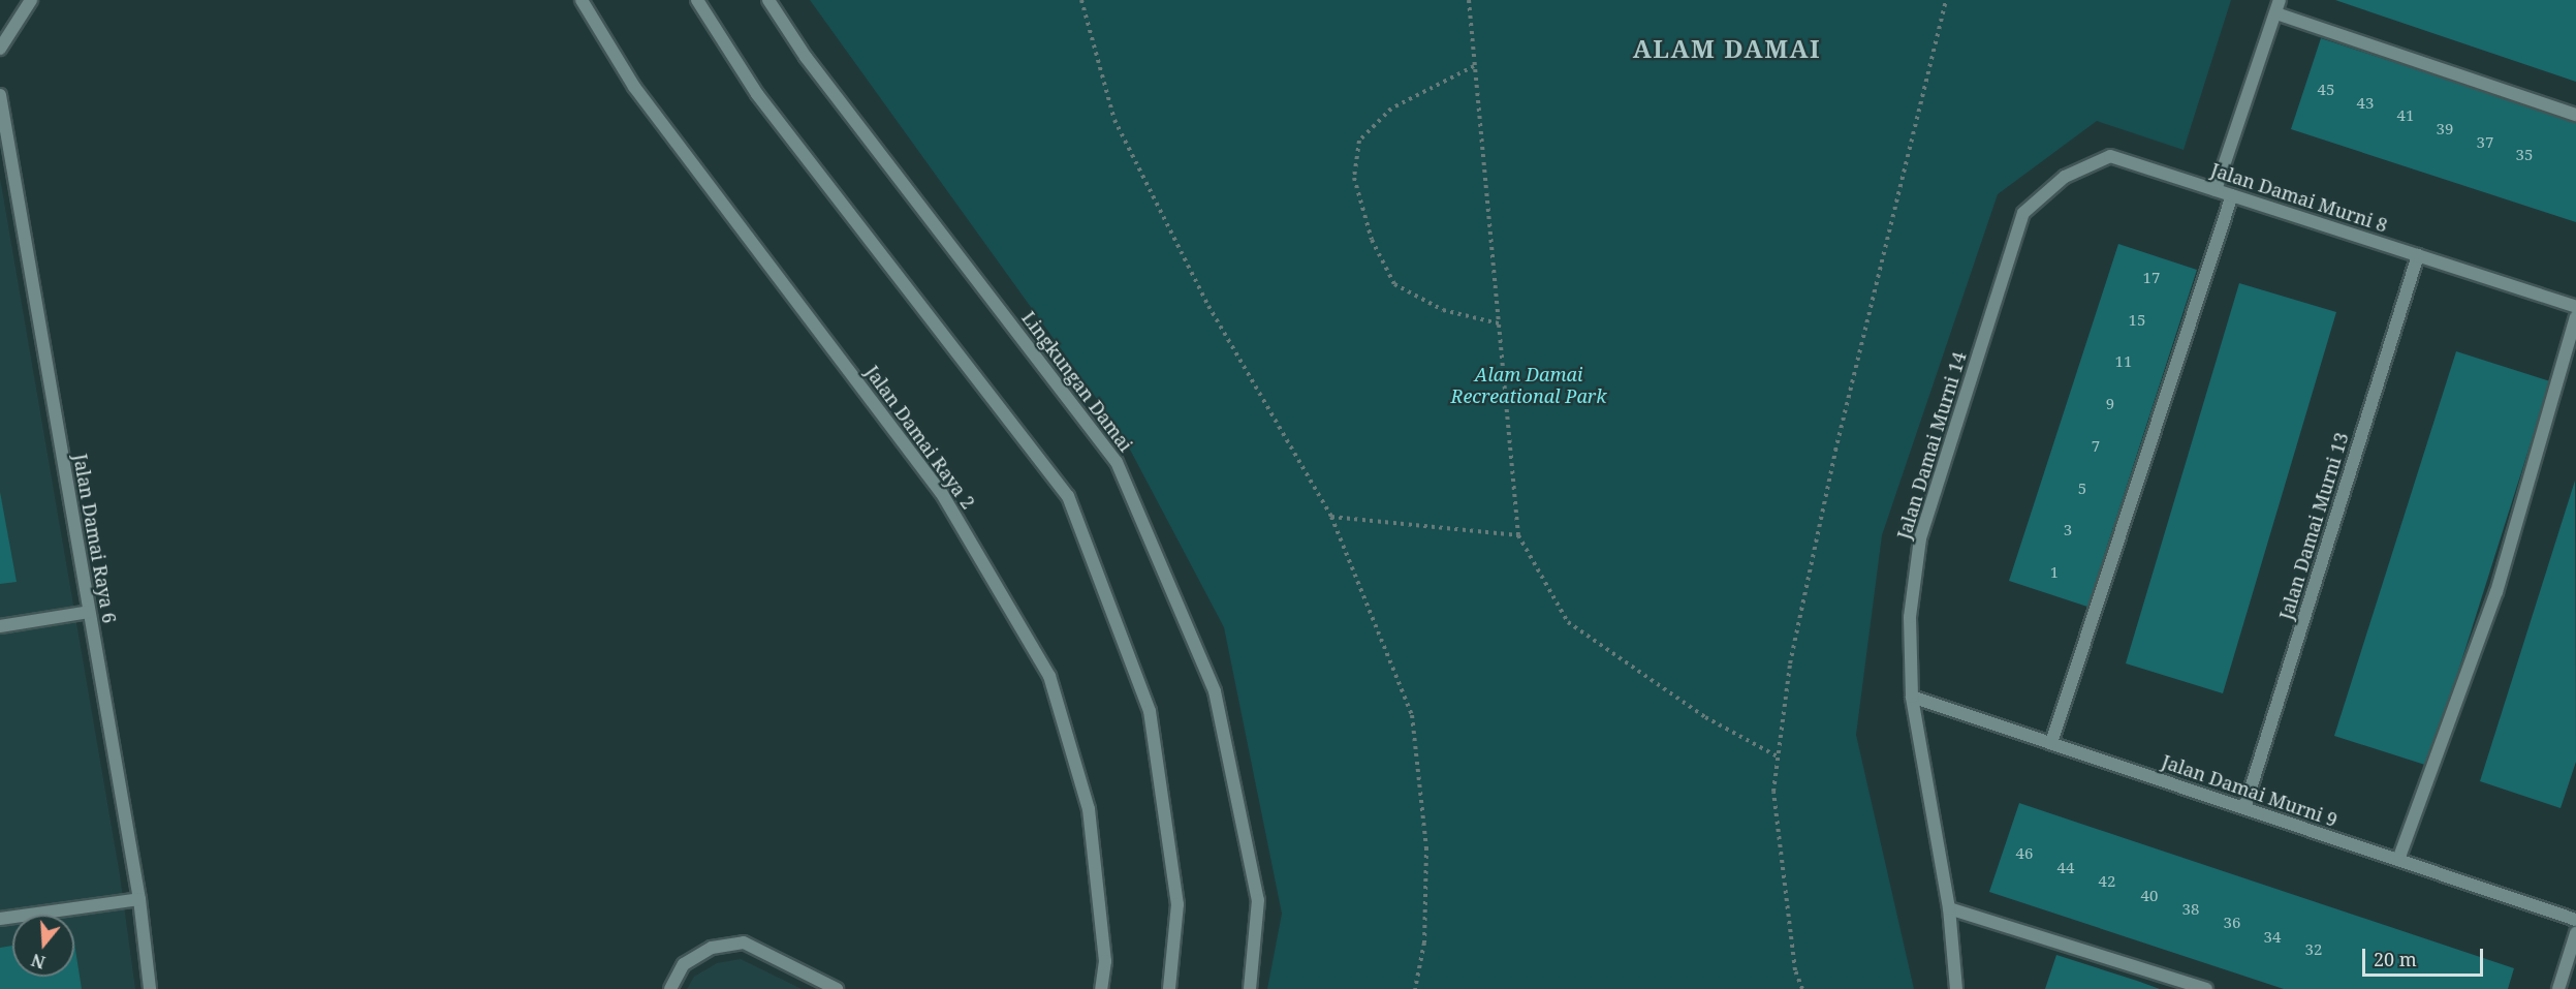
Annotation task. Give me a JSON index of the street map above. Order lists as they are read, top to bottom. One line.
{"streets":{"street":["Jalan Damai Murni 8","Lingkungan Damai","Jalan Damai Raya 2","Jalan Damai Murni 14","Jalan Damai Murni 13","Jalan Damai Raya 6","Jalan Damai Murni 9"]},"crossings":[["Jalan Damai Murni 8","Jalan Damai Murni 14"],["Jalan Damai Murni 8","Jalan Damai Murni 13"],["Jalan Damai Murni 14","Jalan Damai Murni 9"],["Jalan Damai Murni 13","Jalan Damai Murni 9"]],"districts":["ALAM DAMAI"],"parks":["Alam Damai Recreational Park"],"house_numbers":["45","43","41","39","37","35","17","15","11","9","7","5","3","1","46","44","42","40","38","36","34","32"],"scale_bar":"20 m","north":"bottom"}
